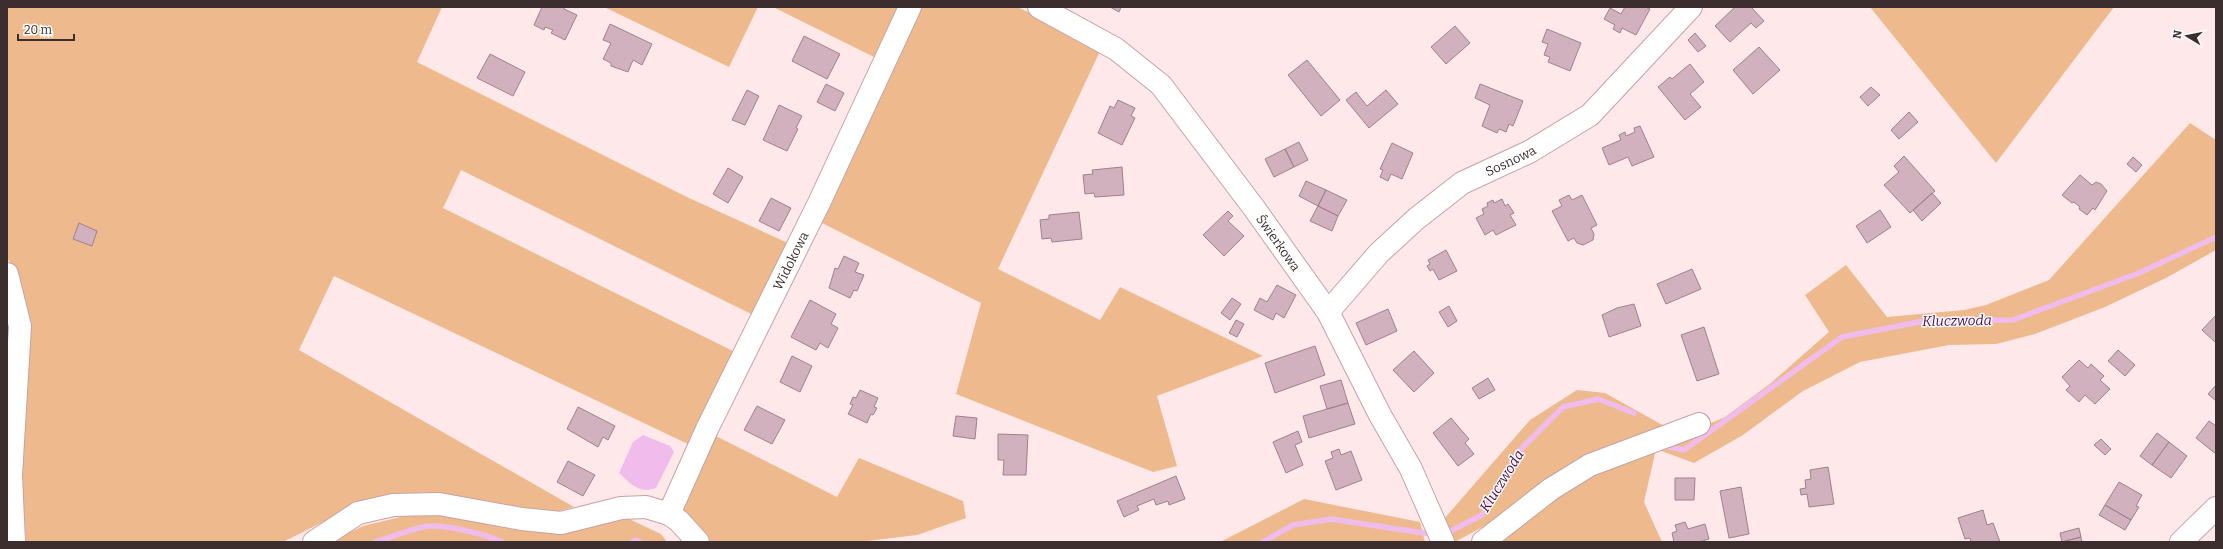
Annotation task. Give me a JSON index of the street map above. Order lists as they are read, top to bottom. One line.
{"streets":{"street":["Sosnowa","Świerkowa","Widokowa"]},"crossings":[["Sosnowa","Świerkowa"]],"water":["Kluczwoda"],"scale_bar":"20 m","north":"left"}
